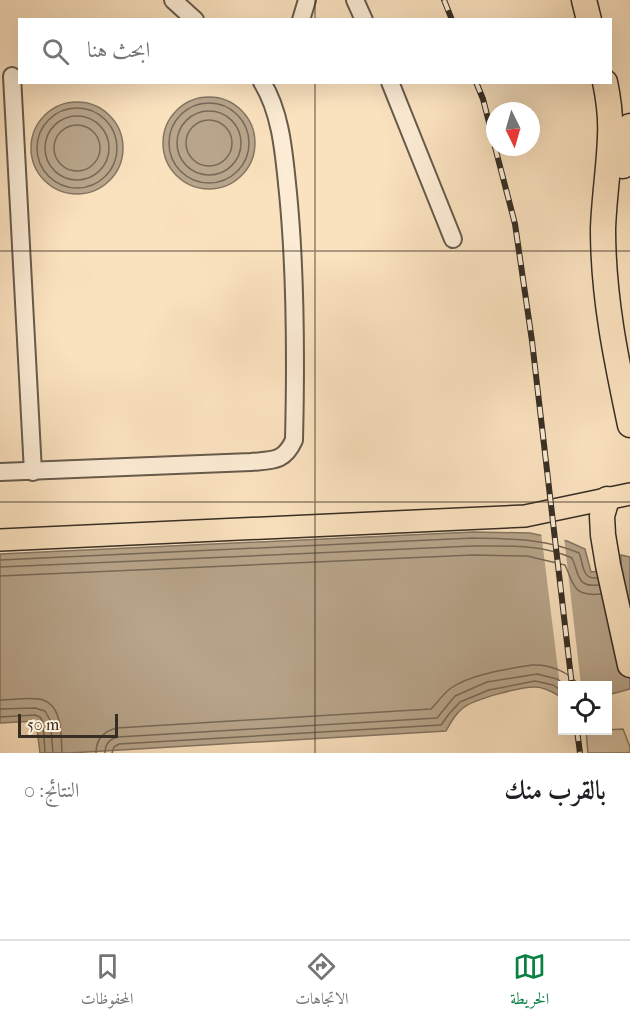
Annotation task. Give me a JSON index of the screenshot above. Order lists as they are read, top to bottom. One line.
{"scale_bar":"50 m","north":"bottom","page":{"search":"ابحث هنا","scale":"50 m","heading":["بالقرب منك","النتائج: 0"],"nav":["الخريطة","الاتجاهات","المحفوظات"]}}
